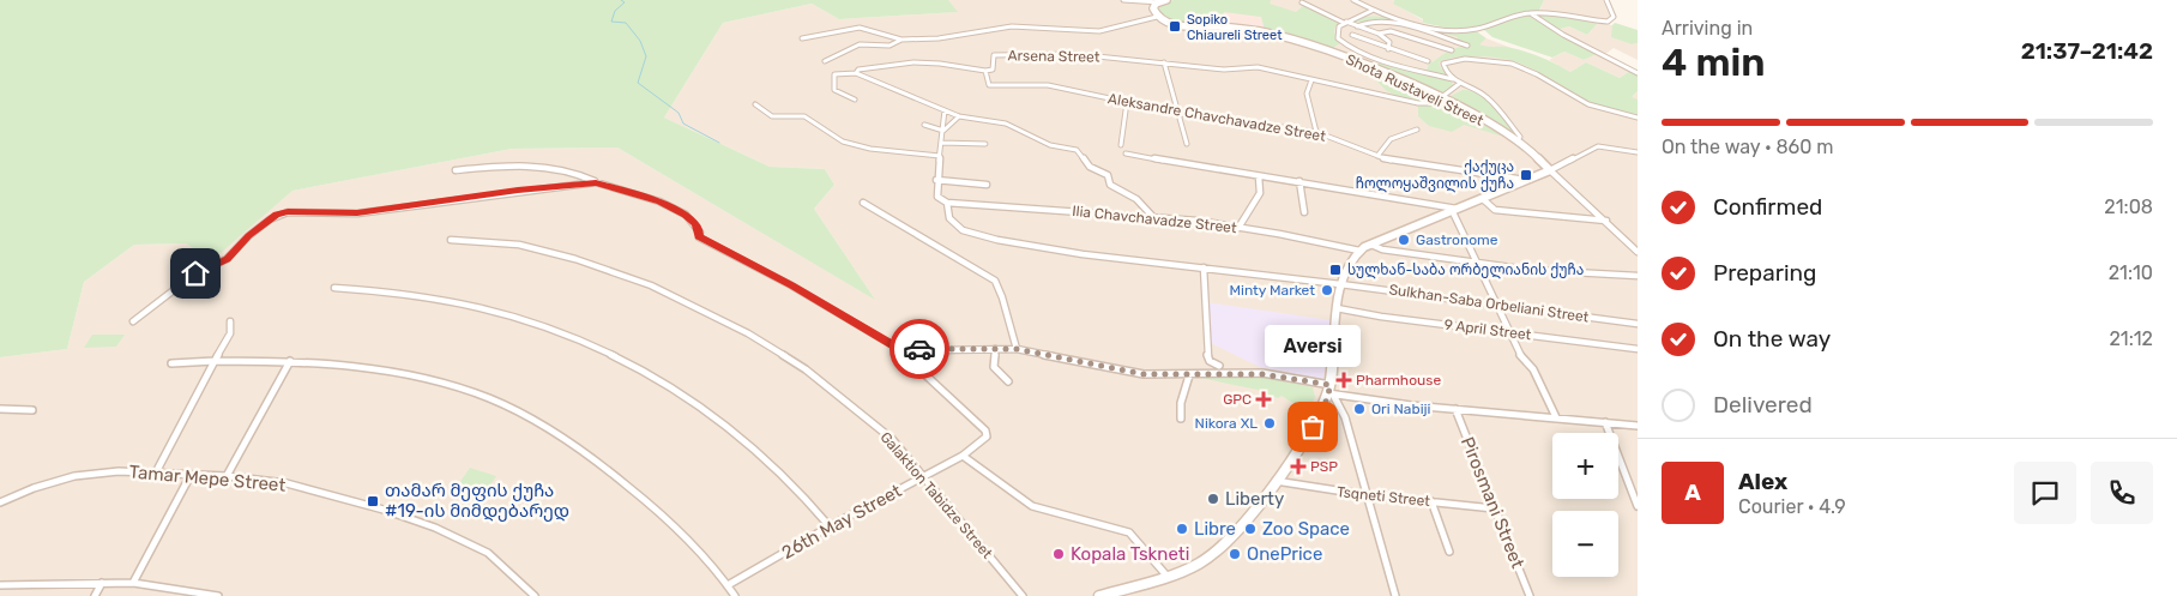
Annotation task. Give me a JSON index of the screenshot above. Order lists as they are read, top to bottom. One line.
{"streets":{"main road":["Shota Rustaveli Street"],"street":["Arsena Street","Aleksandre Chavchavadze Street","Ilia Chavchavadze Street","Sulkhan-Saba Orbeliani Street","9 April Street","Tamar Mepe Street","Galaktion Tabidze Street","Tsqneti Street","Pirosmani Street","26th May Street"]},"crossings":[["Arsena Street","Shota Rustaveli Street"],["Arsena Street","Aleksandre Chavchavadze Street"],["Galaktion Tabidze Street","26th May Street"],["Tsqneti Street","Pirosmani Street"]],"places":{"transit":["Sopiko Chiaureli Street","ქაქუცა ჩოლოყაშვილის ქუჩა","სულხან-საბა ორბელიანის ქუჩა","თამარ მეფის ქუჩა #19-ის მიმდებარედ"],"other":["Gastronome","Minty Market","Ori Nabiji","Nikora XL","Aversi","Liberty","Libre","Zoo Space","Kopala Tskneti","OnePrice"],"health":["Pharmhouse","GPC","PSP"]},"page":{"heading":["4 min","Arriving in","21:37–21:42"],"panel":["Alex","Courier · 4.9"],"bar":"On the way · 860 m","list":[["Confirmed","21:08"],["Preparing","21:10"],["On the way","21:12"],"Delivered"],"bubble":"Aversi","map_buttons":["+","−"],"round":"A"}}
